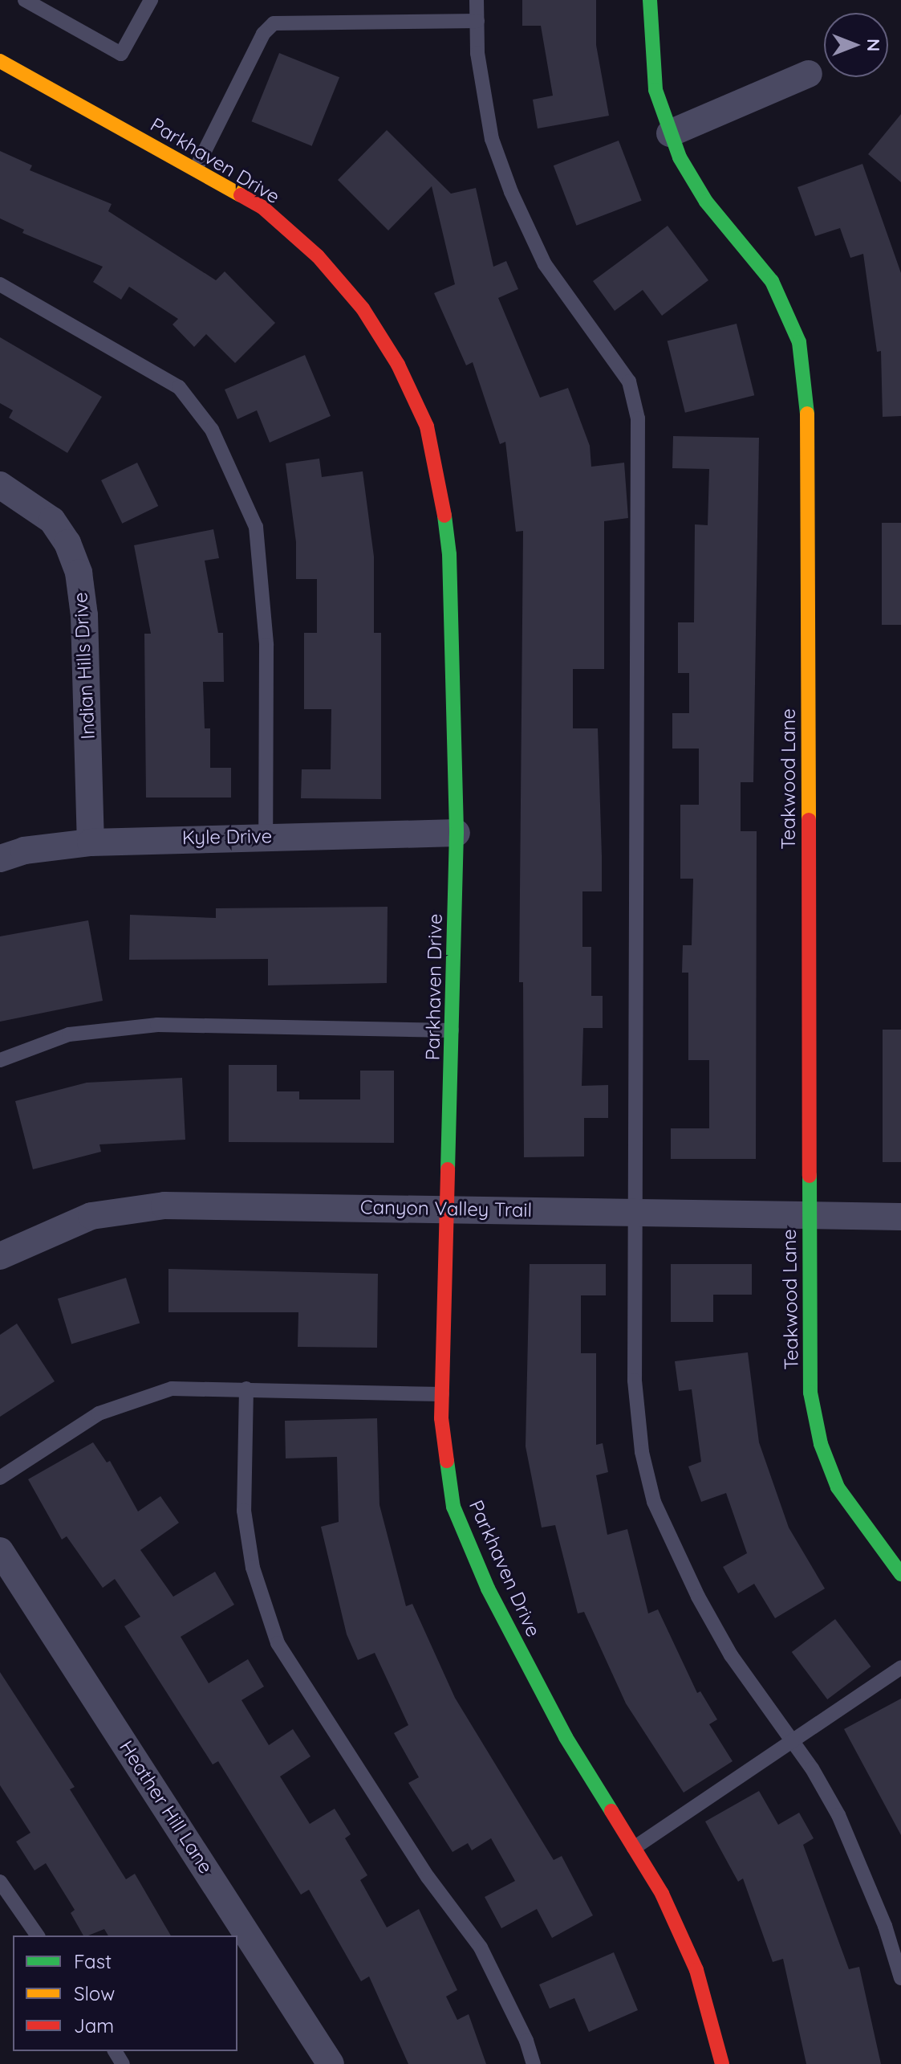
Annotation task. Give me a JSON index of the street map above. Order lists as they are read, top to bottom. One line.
{"streets":{"street":["Parkhaven Drive","Indian Hills Drive","Teakwood Lane","Kyle Drive","Canyon Valley Trail","Heather Hill Lane"]},"crossings":[["Parkhaven Drive","Kyle Drive"],["Parkhaven Drive","Canyon Valley Trail"],["Indian Hills Drive","Kyle Drive"],["Teakwood Lane","Canyon Valley Trail"]],"legend":["Fast","Slow","Jam"],"north":"right"}
